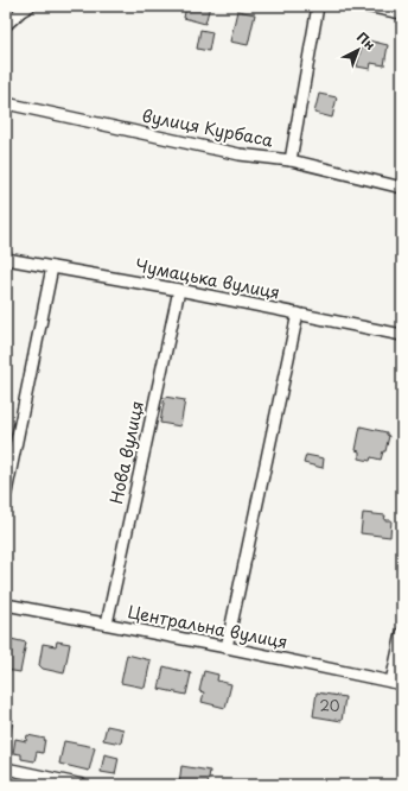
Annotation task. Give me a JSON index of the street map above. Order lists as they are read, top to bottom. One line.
{"streets":{"street":["вулиця Курбаса","Чумацька вулиця","Нова вулиця","Центральна вулиця"]},"crossings":[["Чумацька вулиця","Нова вулиця"],["Нова вулиця","Центральна вулиця"]],"house_numbers":["20"],"north":"top right"}
